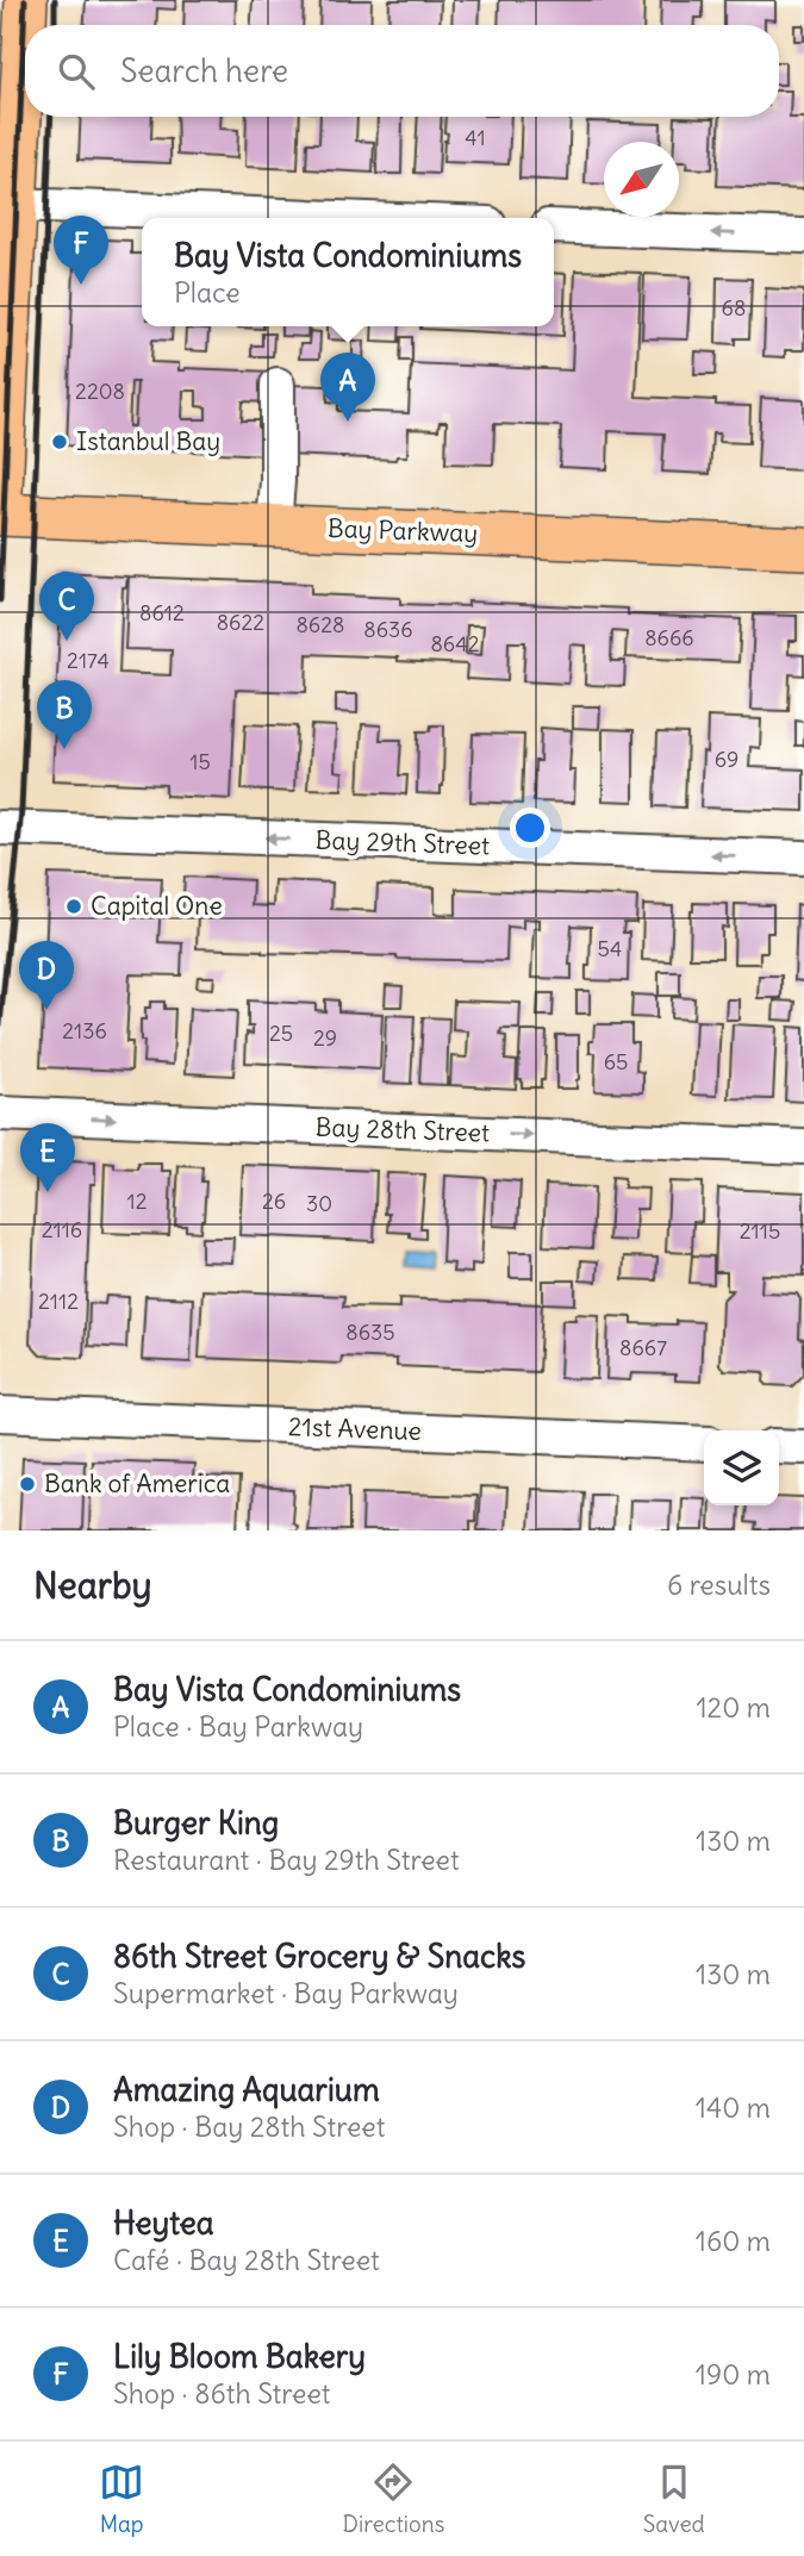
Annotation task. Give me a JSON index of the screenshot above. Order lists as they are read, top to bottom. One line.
{"streets":{"main road":["Bay Parkway"],"street":["Bay 29th Street","Bay 28th Street","21st Avenue"]},"one_way":["Bay 29th Street","Bay 28th Street"],"places":["Istanbul Bay","Capital One","Bank of America"],"house_numbers":["41","68","2208","8612","8622","8628","8636","8666","8642","2174","69","15","54","2136","25","29","65","12","26","30","2116","2115","2112","8635","8667"],"north":"bottom left","page":{"search":"Search here","pins":["F","A","C","B","D","E"],"popup":["Bay Vista Condominiums","Place"],"heading":["Nearby","6 results"],"list":[{"mark":"A","name":"Bay Vista Condominiums","note":"Place · Bay Parkway","value":"120 m"},{"mark":"B","name":"Burger King","note":"Restaurant · Bay 29th Street","value":"130 m"},{"mark":"C","name":"86th Street Grocery & Snacks","note":"Supermarket · Bay Parkway","value":"130 m"},{"mark":"D","name":"Amazing Aquarium","note":"Shop · Bay 28th Street","value":"140 m"},{"mark":"E","name":"Heytea","note":"Café · Bay 28th Street","value":"160 m"},{"mark":"F","name":"Lily Bloom Bakery","note":"Shop · 86th Street","value":"190 m"}],"nav":["Map","Directions","Saved"]}}
